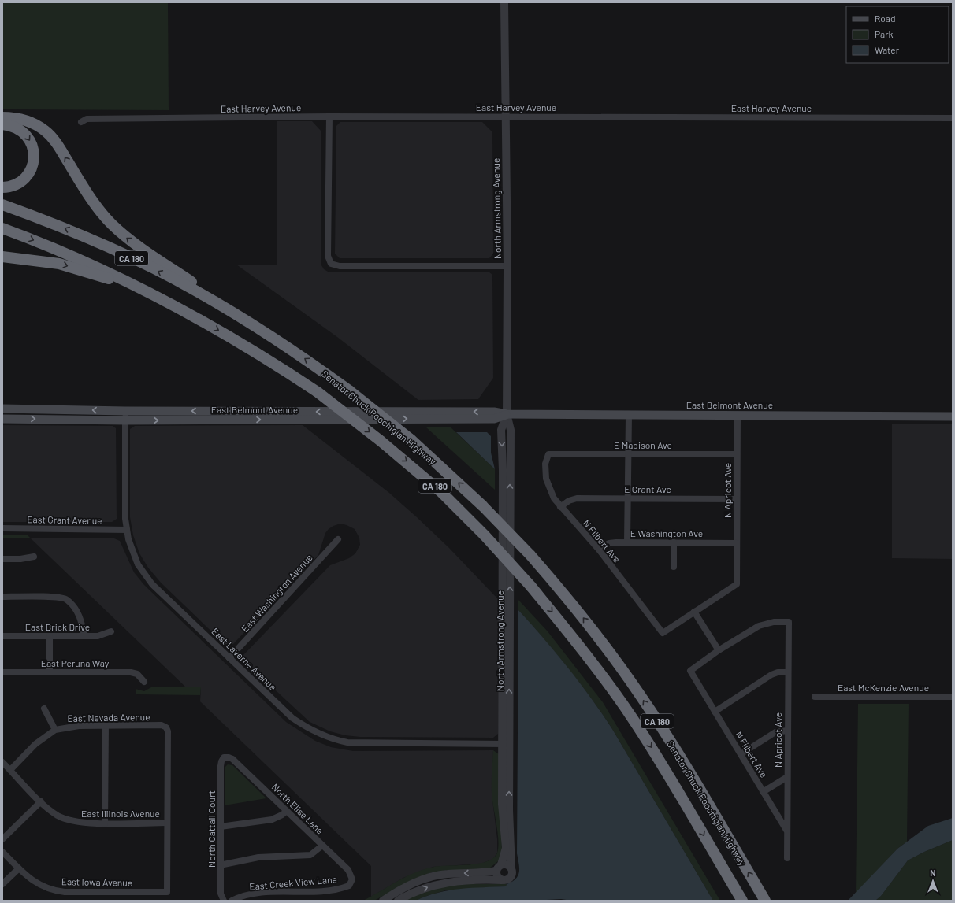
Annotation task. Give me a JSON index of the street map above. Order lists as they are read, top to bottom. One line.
{"streets":{"highway":["CA 180","Senator Chuck Poochigian Highway"],"main road":["East Belmont Avenue"],"street":["East Harvey Avenue","North Armstrong Avenue","E Madison Ave","E Grant Ave","N Apricot Ave","East Grant Avenue","E Washington Ave","N Filbert Ave","East Washington Avenue","East Brick Drive","East Laverne Avenue","East Peruna Way","East McKenzie Avenue","East Nevada Avenue","North Elise Lane","East Illinois Avenue","North Cattail Court","East Iowa Avenue","East Creek View Lane"]},"crossings":[["East Harvey Avenue","North Armstrong Avenue"],["North Armstrong Avenue","East Belmont Avenue"],["North Armstrong Avenue","East Laverne Avenue"],["East Belmont Avenue","N Apricot Ave"],["East Belmont Avenue","East Laverne Avenue"],["E Madison Ave","N Apricot Ave"],["E Madison Ave","N Filbert Ave"],["E Grant Ave","N Apricot Ave"],["E Grant Ave","N Filbert Ave"],["N Apricot Ave","E Washington Ave"],["N Apricot Ave","N Filbert Ave"],["East Grant Avenue","East Laverne Avenue"],["E Washington Ave","N Filbert Ave"],["East Washington Avenue","East Laverne Avenue"],["East Nevada Avenue","East Illinois Avenue"],["East Nevada Avenue","East Iowa Avenue"],["North Elise Lane","North Cattail Court"],["North Elise Lane","East Creek View Lane"],["East Illinois Avenue","East Iowa Avenue"]],"legend":["Road","Park","Water"],"north":"top"}
